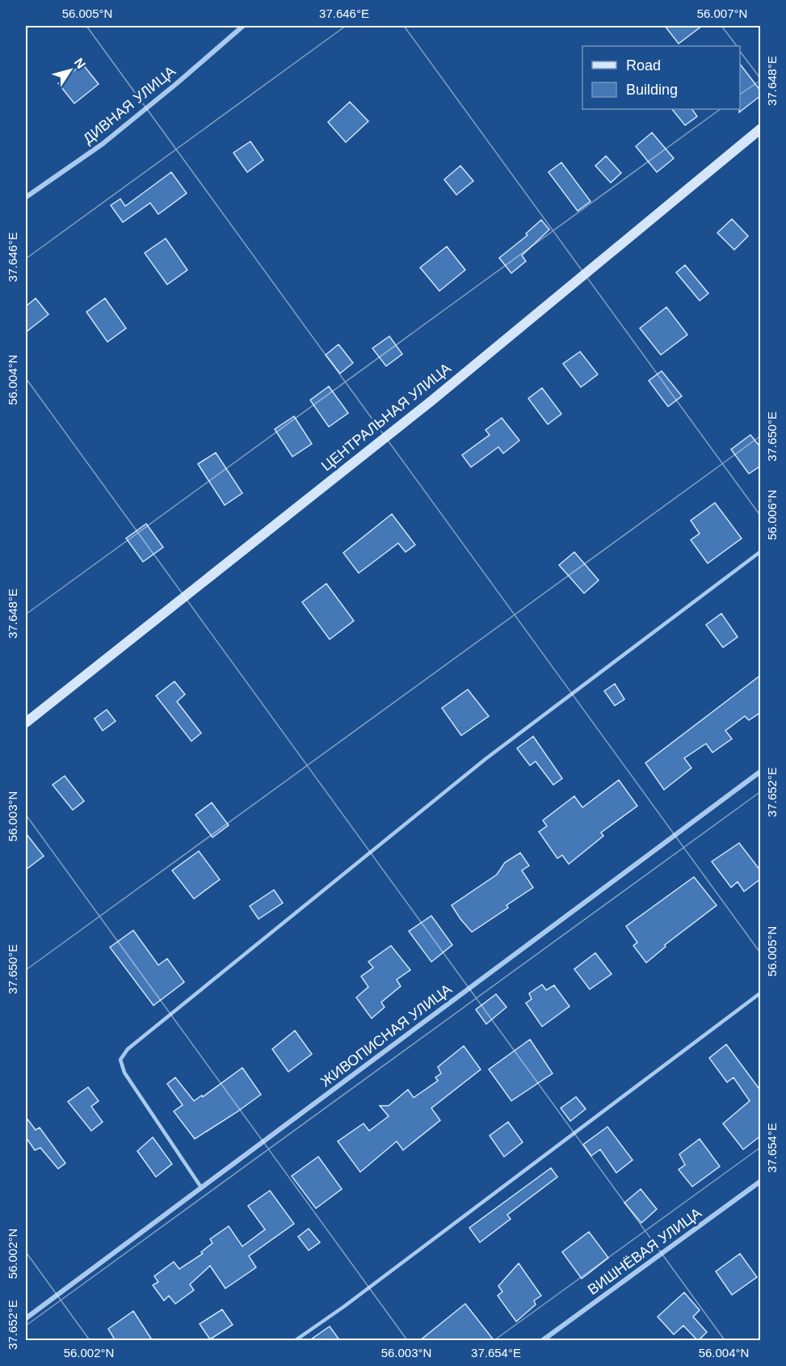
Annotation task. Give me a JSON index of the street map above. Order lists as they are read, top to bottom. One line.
{"streets":{"street":["ДИВНАЯ УЛИЦА","ЦЕНТРАЛЬНАЯ УЛИЦА","ЖИВОПИСНАЯ УЛИЦА","ВИШНЁВАЯ УЛИЦА"]},"legend":["Road","Building"],"north":"top right","coordinates":["56.005°N","37.646°E","56.007°N","37.648°E","56.004°N","37.650°E","56.006°N","37.652°E","56.003°N","37.654°E","56.002°N"]}
